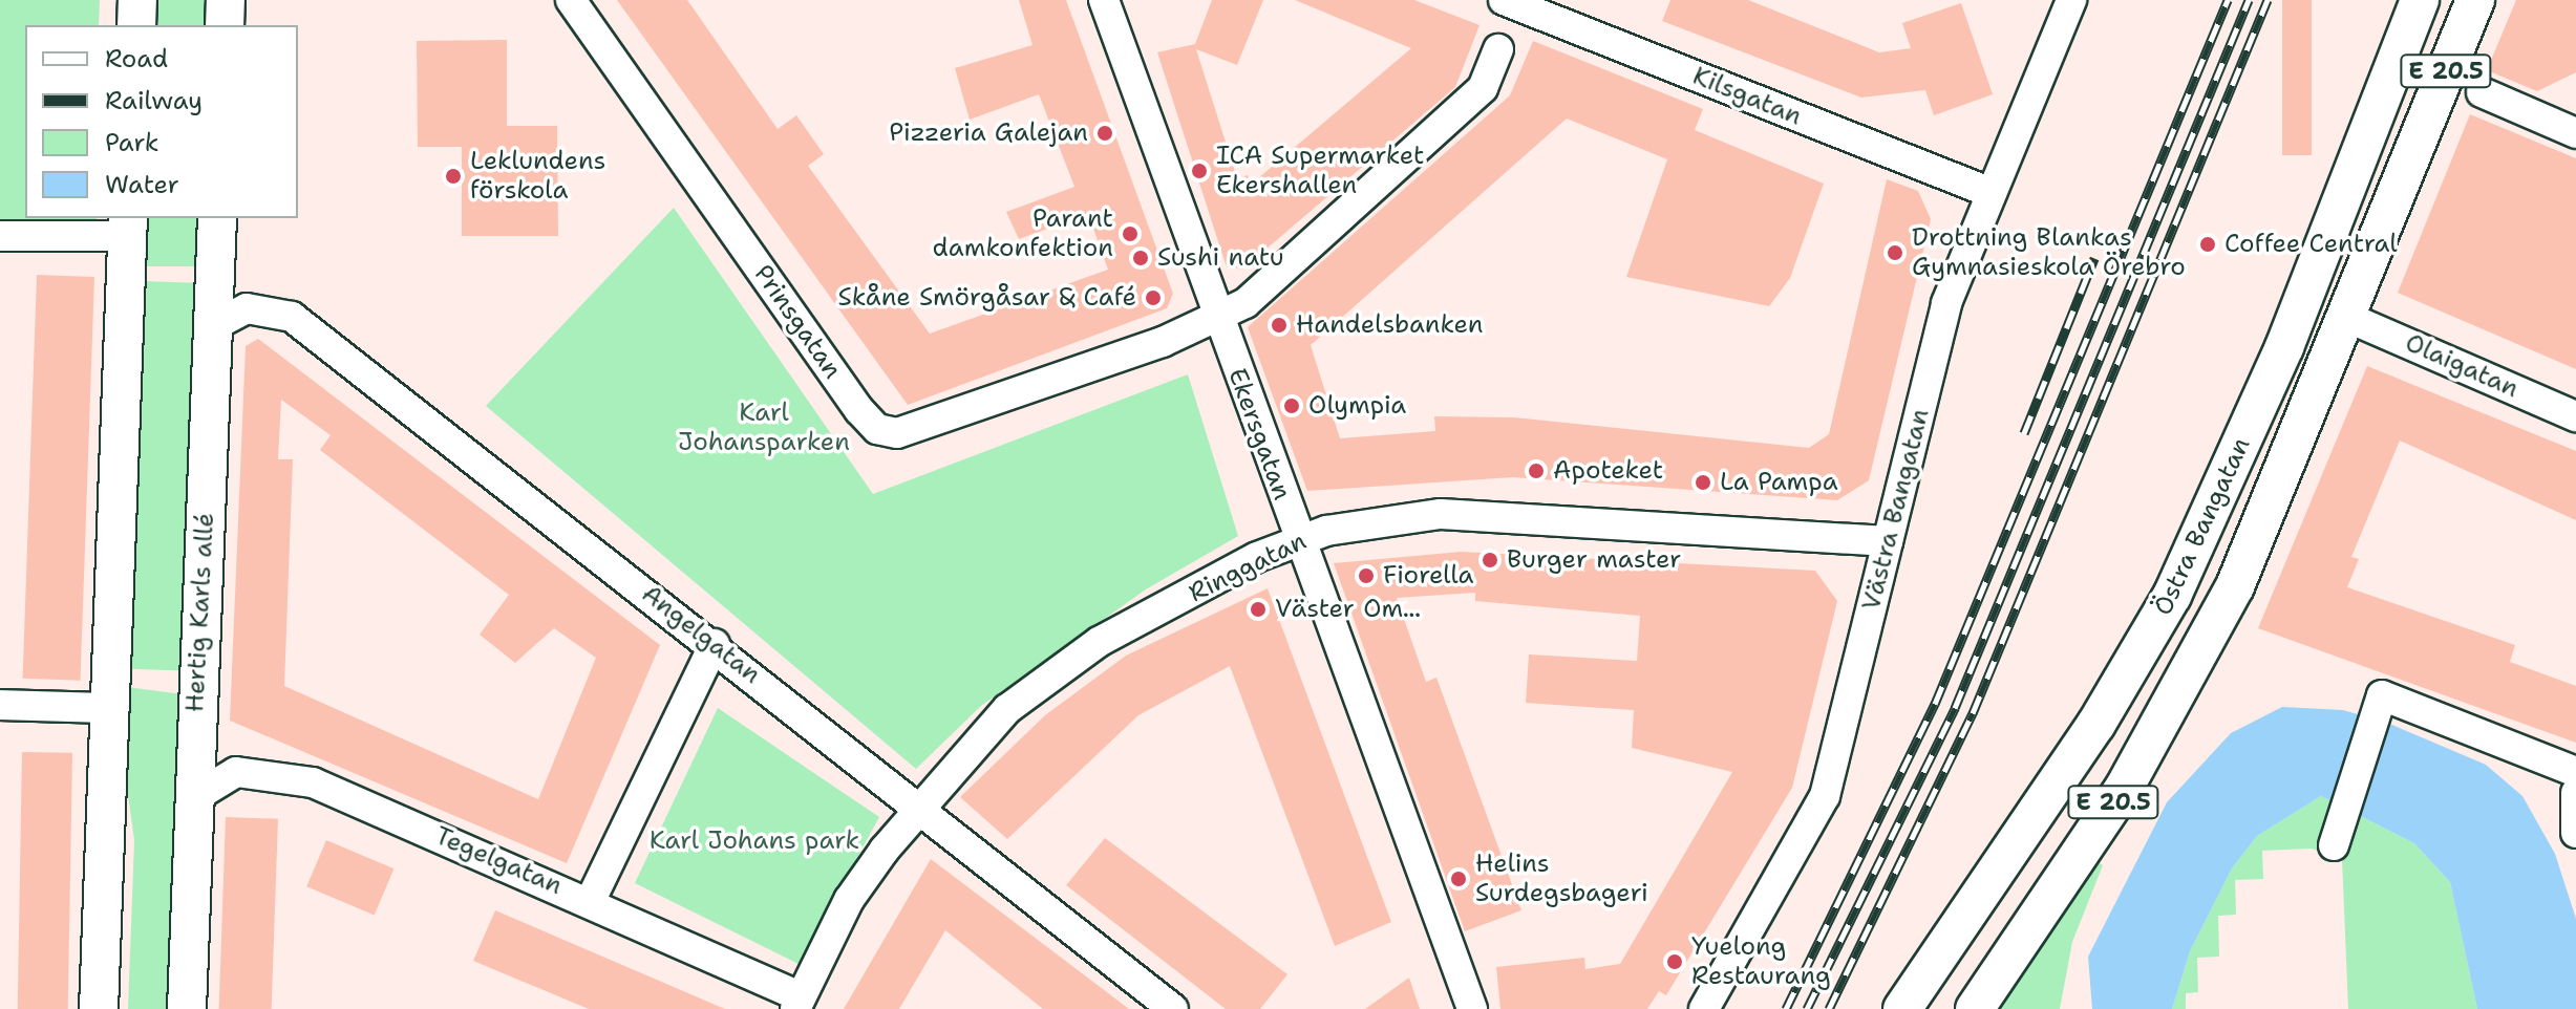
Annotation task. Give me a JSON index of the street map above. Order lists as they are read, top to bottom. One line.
{"streets":{"main road":["E 20.5","Östra Bangatan","Hertig Karls allé"],"street":["Kilsgatan","Prinsgatan","Olaigatan","Ekersgatan","Västra Bangatan","Ringgatan","Angelgatan","Tegelgatan"]},"crossings":[["Kilsgatan","Västra Bangatan"],["Prinsgatan","Ekersgatan"],["Olaigatan","Östra Bangatan"],["Ekersgatan","Ringgatan"],["Västra Bangatan","Ringgatan"],["Ringgatan","Angelgatan"],["Ringgatan","Tegelgatan"],["Hertig Karls allé","Angelgatan"],["Hertig Karls allé","Tegelgatan"]],"parks":["Karl Johansparken","Karl Johans park"],"places":["Pizzeria Galejan","ICA Supermarket Ekershallen","Leklundens förskola","Parant damkonfektion","Coffee Central","Drottning Blankas Gymnasieskola Örebro","Sushi natu","Skåne Smörgåsar & Café","Handelsbanken","Olympia","Apoteket","La Pampa","Burger master","Fiorella","Väster Om...","Helins Surdegsbageri","Yuelong Restaurang"],"legend":["Road","Railway","Park","Water"]}
